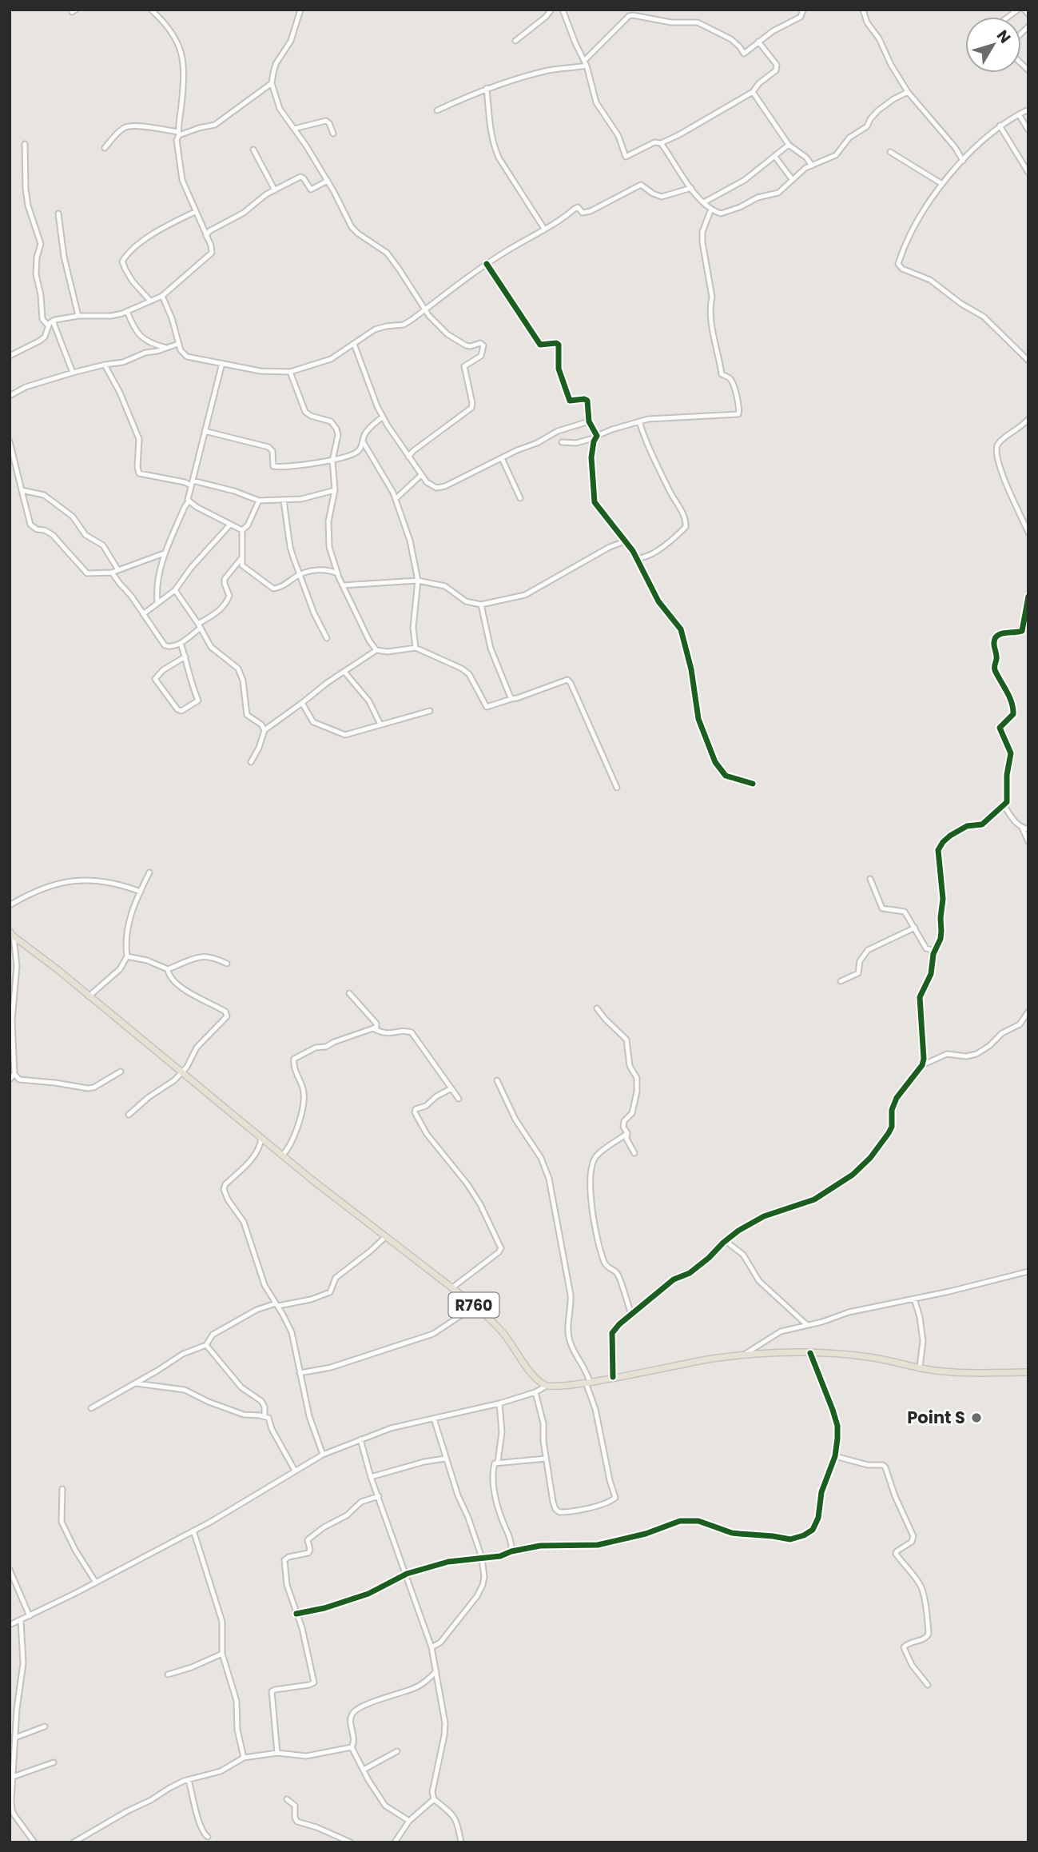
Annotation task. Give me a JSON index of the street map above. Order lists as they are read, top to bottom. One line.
{"streets":{"main road":["R760"]},"places":["Point S"],"north":"top right"}
